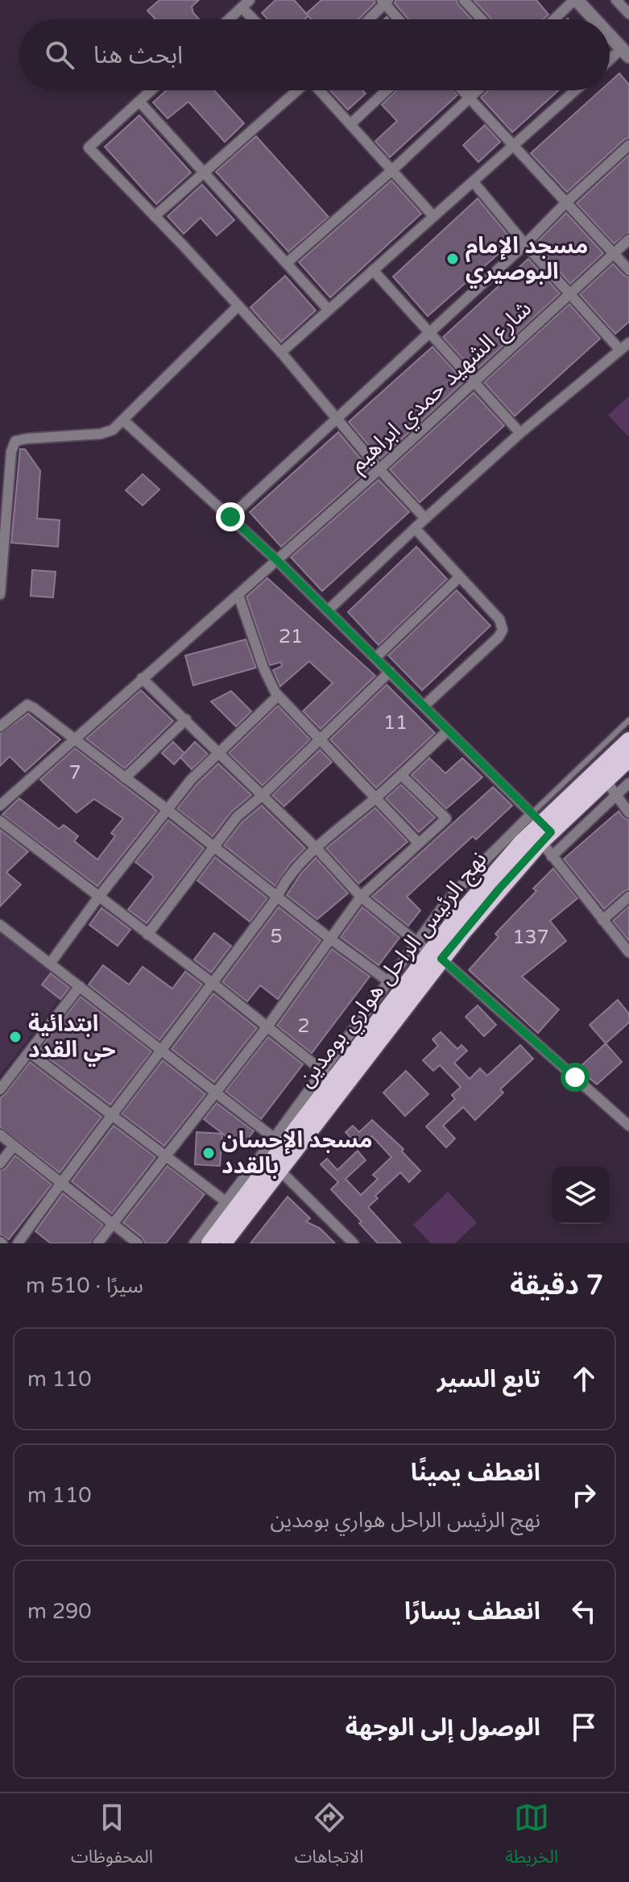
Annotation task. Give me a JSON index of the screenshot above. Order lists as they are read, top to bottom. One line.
{"streets":{"main road":["نهج الرئيس الراحل هواري بومدين"],"street":["شارع الشهيد حمدي ابراهيم"]},"places":["مسجد الإمام البوصيري","ابتدائية حي القدد","مسجد الإحسان بالقدد"],"house_numbers":["21","11","7","5","137","2"],"page":{"search":"ابحث هنا","heading":["7 دقيقة","سيرًا · 510 m"],"list":[["تابع السير","110 m"],["انعطف يمينًا","نهج الرئيس الراحل هواري بومدين","110 m"],["انعطف يسارًا","290 m"],"الوصول إلى الوجهة"],"nav":["الخريطة","الاتجاهات","المحفوظات"]}}
